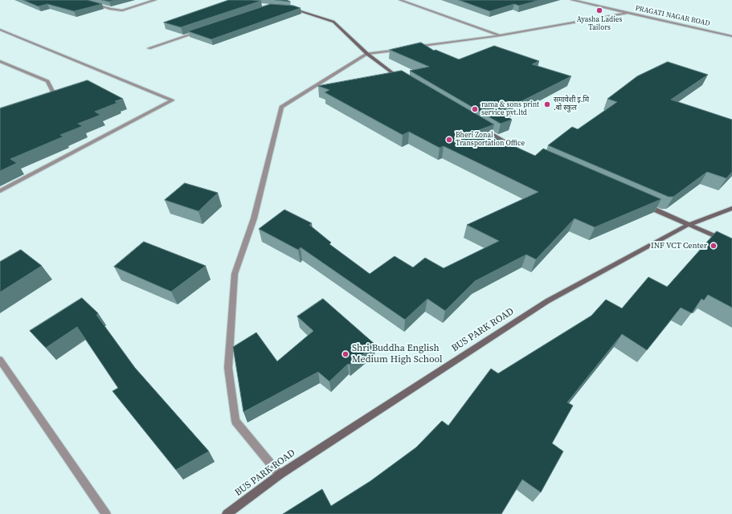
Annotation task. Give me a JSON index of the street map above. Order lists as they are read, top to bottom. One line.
{"streets":{"street":["PRAGATI NAGAR ROAD","BUS PARK ROAD"]},"places":["Ayasha Ladies Tailors","समावेशी इ.मि .बाे स्कुल","rama & sons print service pvt.ltd","Bheri Zonal Transportation Office","INF VCT Center","Shri Buddha English Medium High School"]}
